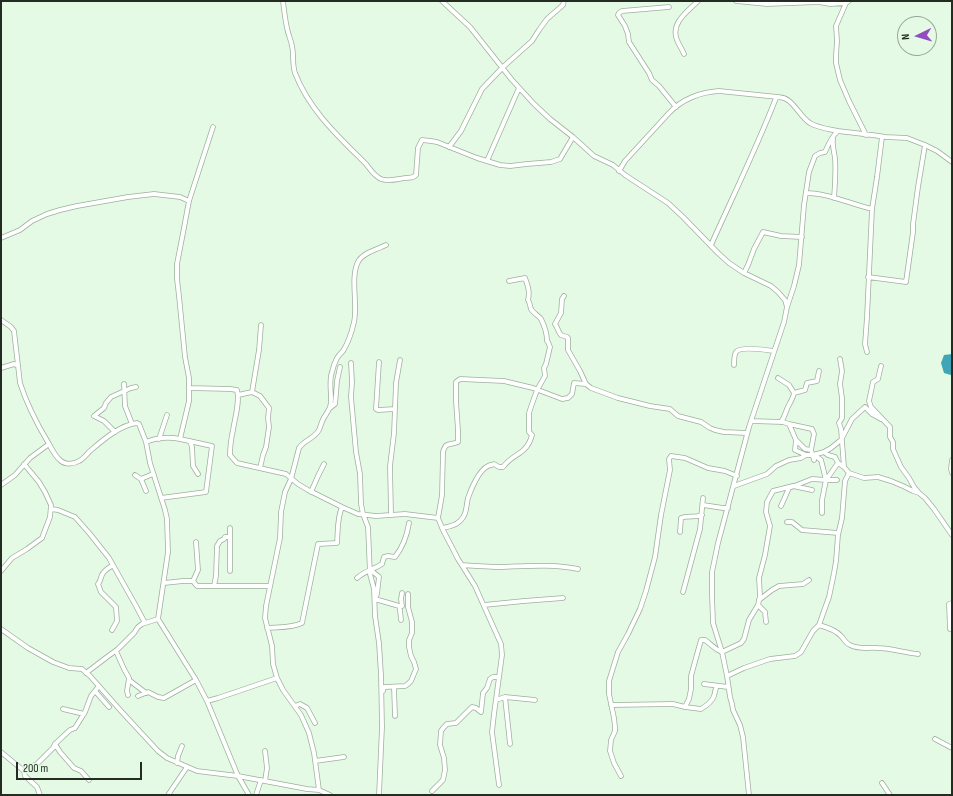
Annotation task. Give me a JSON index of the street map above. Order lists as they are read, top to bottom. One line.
{"scale_bar":"200 m","north":"left"}
